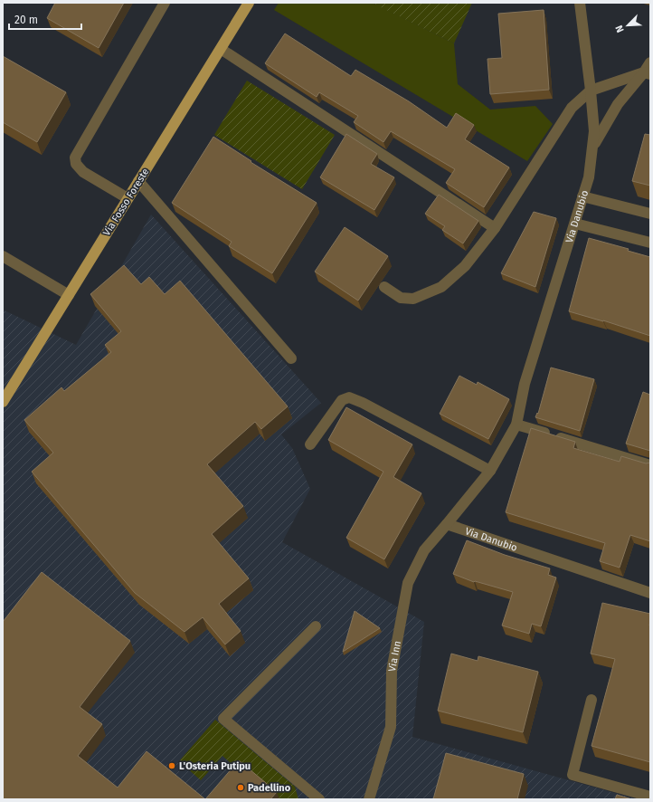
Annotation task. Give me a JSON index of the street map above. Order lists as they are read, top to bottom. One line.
{"streets":{"main road":["Via Fosso Foreste"],"street":["Via Danubio","Via Inn"]},"crossings":[["Via Danubio","Via Inn"]],"places":["L'Osteria Putipu","Padellino"],"scale_bar":"20 m","north":"bottom left"}
